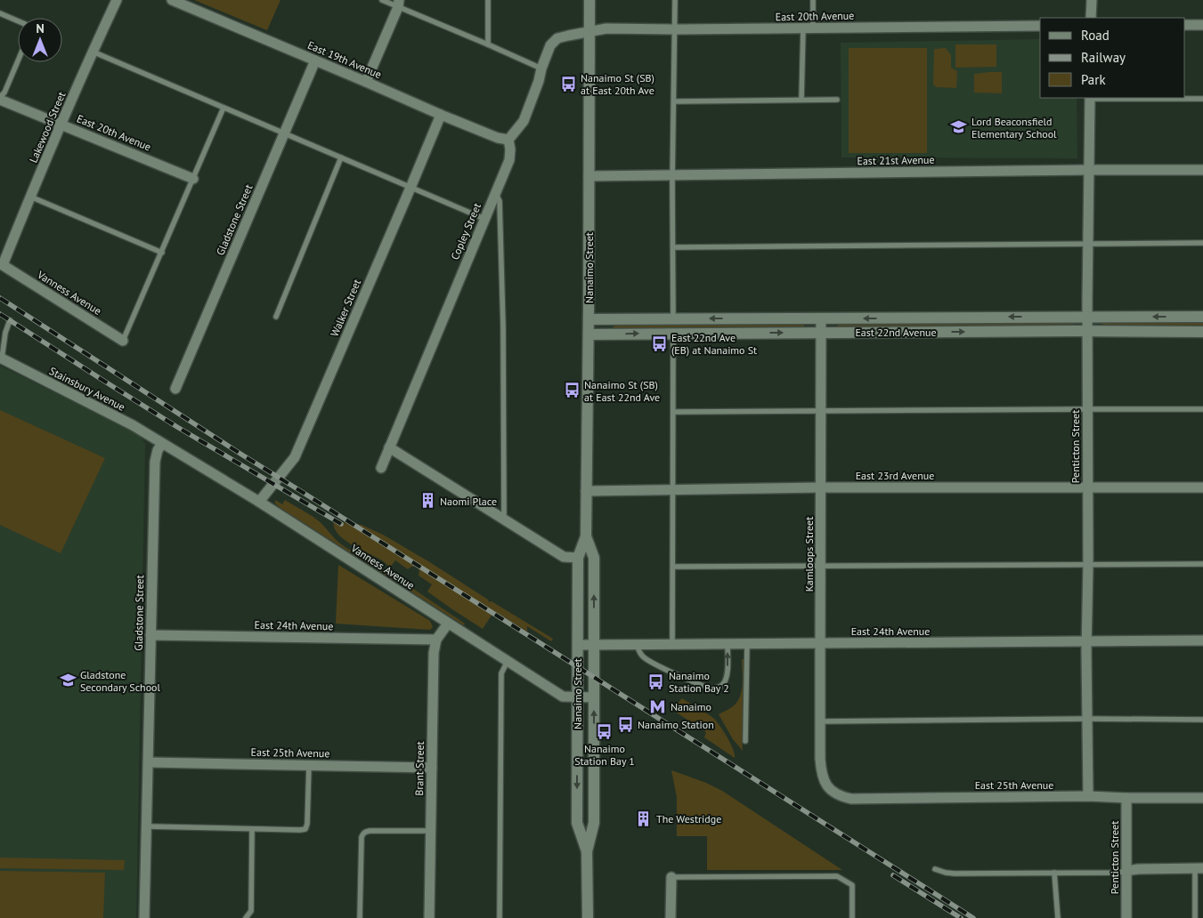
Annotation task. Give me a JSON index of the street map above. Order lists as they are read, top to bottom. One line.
{"streets":{"main road":["Nanaimo Street","East 22nd Avenue"],"street":["East 20th Avenue","East 19th Avenue","Lakewood Street","East 21st Avenue","Gladstone Street","Copley Street","Vanness Avenue","Walker Street","Stainsbury Avenue","Penticton Street","East 23rd Avenue","Kamloops Street","East 24th Avenue","East 25th Avenue","Brant Street"]},"crossings":[["East 20th Avenue","Lakewood Street"],["East 20th Avenue","Nanaimo Street"],["East 19th Avenue","Gladstone Street"],["East 19th Avenue","Copley Street"],["East 19th Avenue","Walker Street"],["Lakewood Street","Vanness Avenue"],["East 21st Avenue","Nanaimo Street"],["East 21st Avenue","Penticton Street"],["Gladstone Street","Vanness Avenue"],["Gladstone Street","Stainsbury Avenue"],["Gladstone Street","East 24th Avenue"],["Gladstone Street","East 25th Avenue"],["Nanaimo Street","Vanness Avenue"],["Nanaimo Street","East 22nd Avenue"],["Nanaimo Street","East 23rd Avenue"],["Nanaimo Street","East 24th Avenue"],["Vanness Avenue","Walker Street"],["Vanness Avenue","Stainsbury Avenue"],["Vanness Avenue","Brant Street"],["East 22nd Avenue","Penticton Street"],["East 22nd Avenue","Kamloops Street"],["Penticton Street","East 23rd Avenue"],["Penticton Street","East 24th Avenue"],["Penticton Street","East 25th Avenue"],["East 23rd Avenue","Kamloops Street"],["Kamloops Street","East 24th Avenue"],["Kamloops Street","East 25th Avenue"],["East 24th Avenue","Brant Street"],["East 25th Avenue","Brant Street"]],"places":{"bus stop":["Nanaimo St (SB) at East 20th Ave","East 22nd Ave (EB) at Nanaimo St","Nanaimo St (SB) at East 22nd Ave","Nanaimo Station Bay 2","Nanaimo Station","Nanaimo Station Bay 1"],"school or university":["Lord Beaconsfield Elementary School","Gladstone Secondary School"],"building":["Naomi Place","The Westridge"],"metro station":["Nanaimo"]},"legend":["Road","Railway","Park"],"north":"top"}
